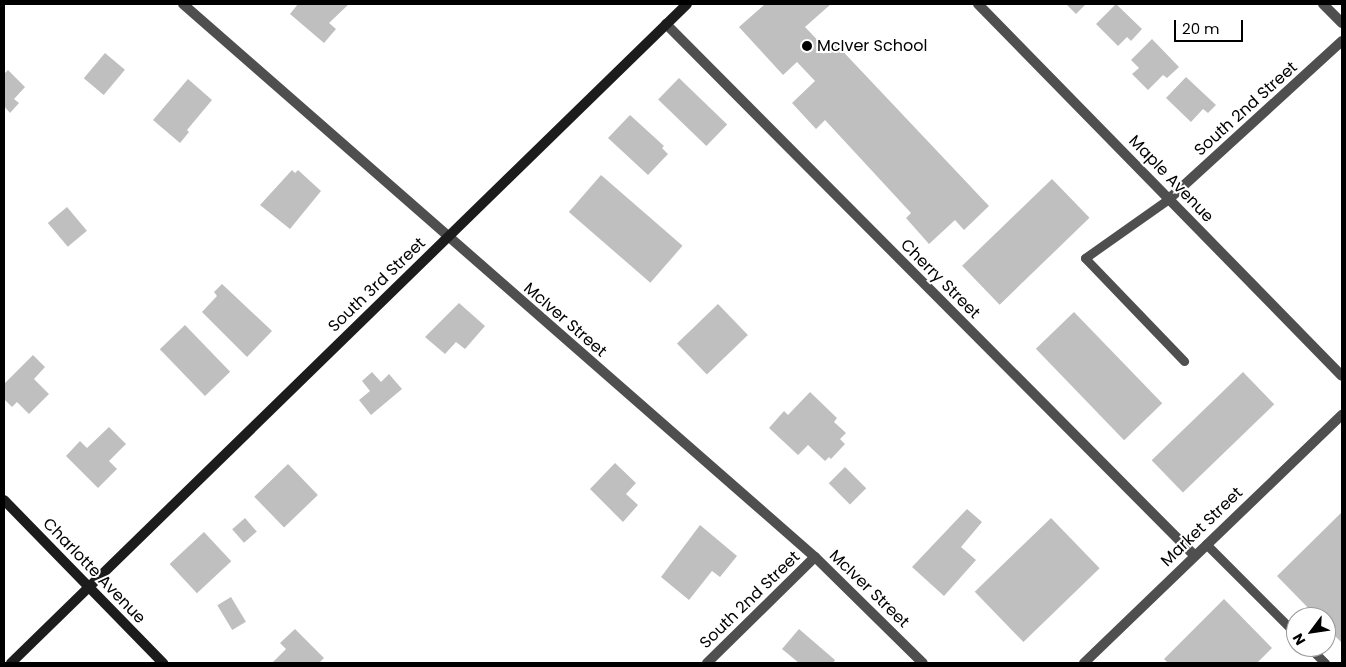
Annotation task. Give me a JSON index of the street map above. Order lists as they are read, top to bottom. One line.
{"streets":{"street":["South 2nd Street","Maple Avenue","Cherry Street","South 3rd Street","McIver Street","Market Street","Charlotte Avenue"]},"crossings":[["South 2nd Street","Maple Avenue"],["South 2nd Street","McIver Street"],["Cherry Street","South 3rd Street"],["Cherry Street","Market Street"],["South 3rd Street","McIver Street"],["South 3rd Street","Charlotte Avenue"]],"places":["McIver School"],"scale_bar":"20 m","north":"bottom left"}
